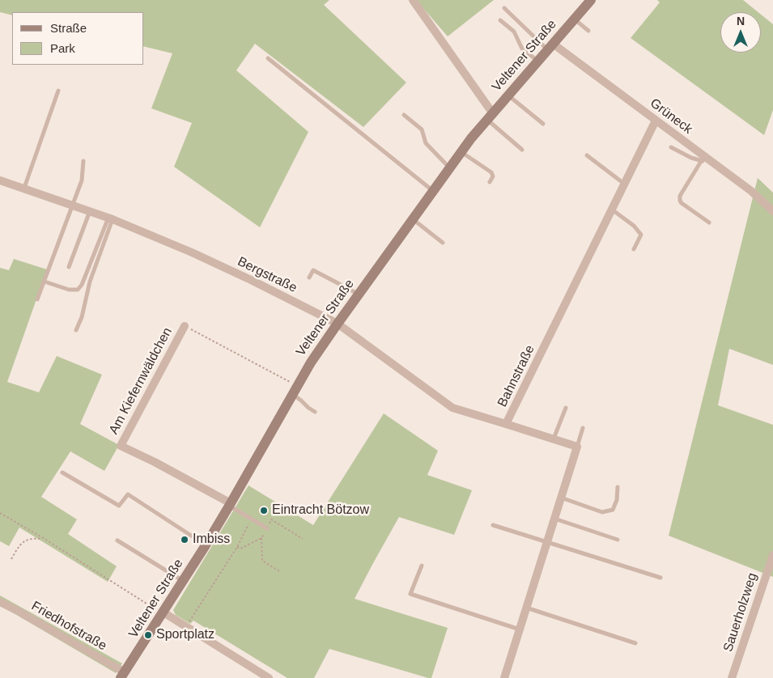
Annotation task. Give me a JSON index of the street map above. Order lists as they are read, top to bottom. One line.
{"streets":{"main road":["Veltener Straße"],"street":["Grüneck","Bergstraße","Bahnstraße","Am Kiefernwäldchen","Sauerholzweg","Friedhofstraße"]},"crossings":[["Veltener Straße","Grüneck"],["Veltener Straße","Bergstraße"],["Veltener Straße","Am Kiefernwäldchen"],["Veltener Straße","Friedhofstraße"],["Grüneck","Bahnstraße"],["Bergstraße","Bahnstraße"]],"places":["Eintracht Bötzow","Imbiss","Sportplatz"],"legend":["Straße","Park"],"north":"top"}
